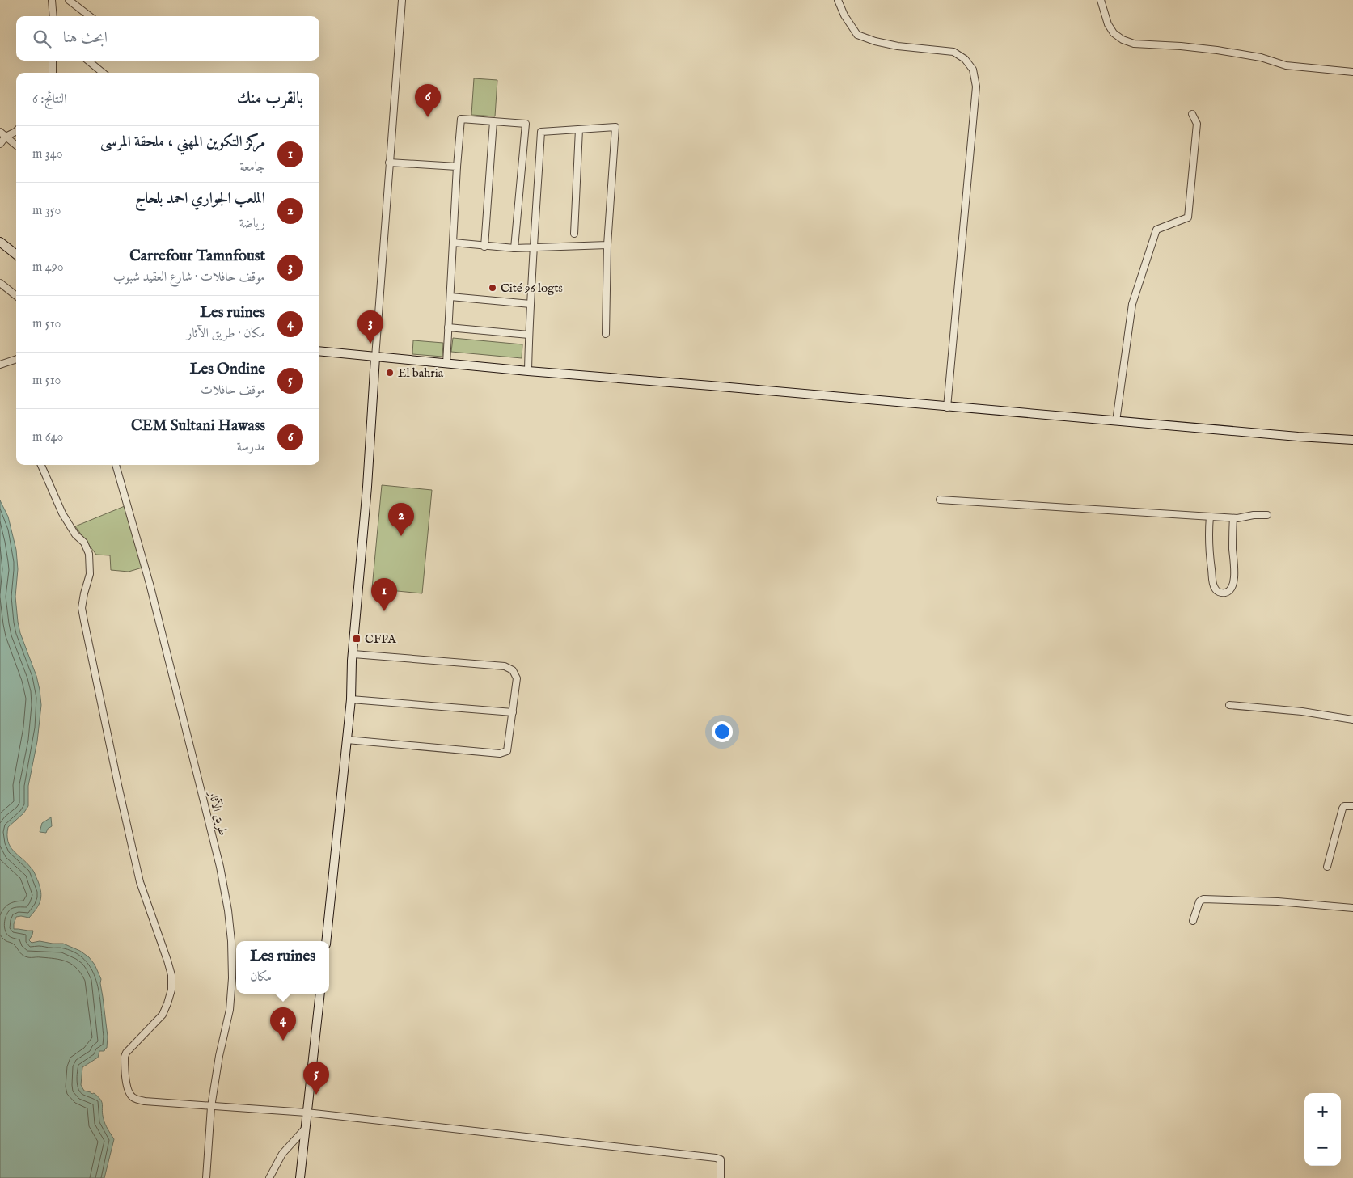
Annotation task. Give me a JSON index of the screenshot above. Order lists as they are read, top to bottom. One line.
{"streets":{"street":["طريق الآثار"]},"places":{"other":["Cité 96 logts","El bahria"],"transit":["CFPA"]},"page":{"search":"ابحث هنا","heading":["بالقرب منك","النتائج: 6"],"pins":["6","3","2","1","4","5"],"list":[{"mark":"1","name":"مركز التكوين المهني ، ملحقة المرسى","note":"جامعة","value":"340 m"},{"mark":"2","name":"الملعب الجواري احمد بلحاج","note":"رياضة","value":"350 m"},{"mark":"3","name":"Carrefour Tamnfoust","note":"موقف حافلات · شارع العقيد شبوب","value":"490 m"},{"mark":"4","name":"Les ruines","note":"مكان · طريق الآثار","value":"510 m"},{"mark":"5","name":"Les Ondine","note":"موقف حافلات","value":"510 m"},{"mark":"6","name":"CEM Sultani Hawass","note":"مدرسة","value":"640 m"}],"popup":["Les ruines","مكان"],"map_buttons":["+","−"]}}
